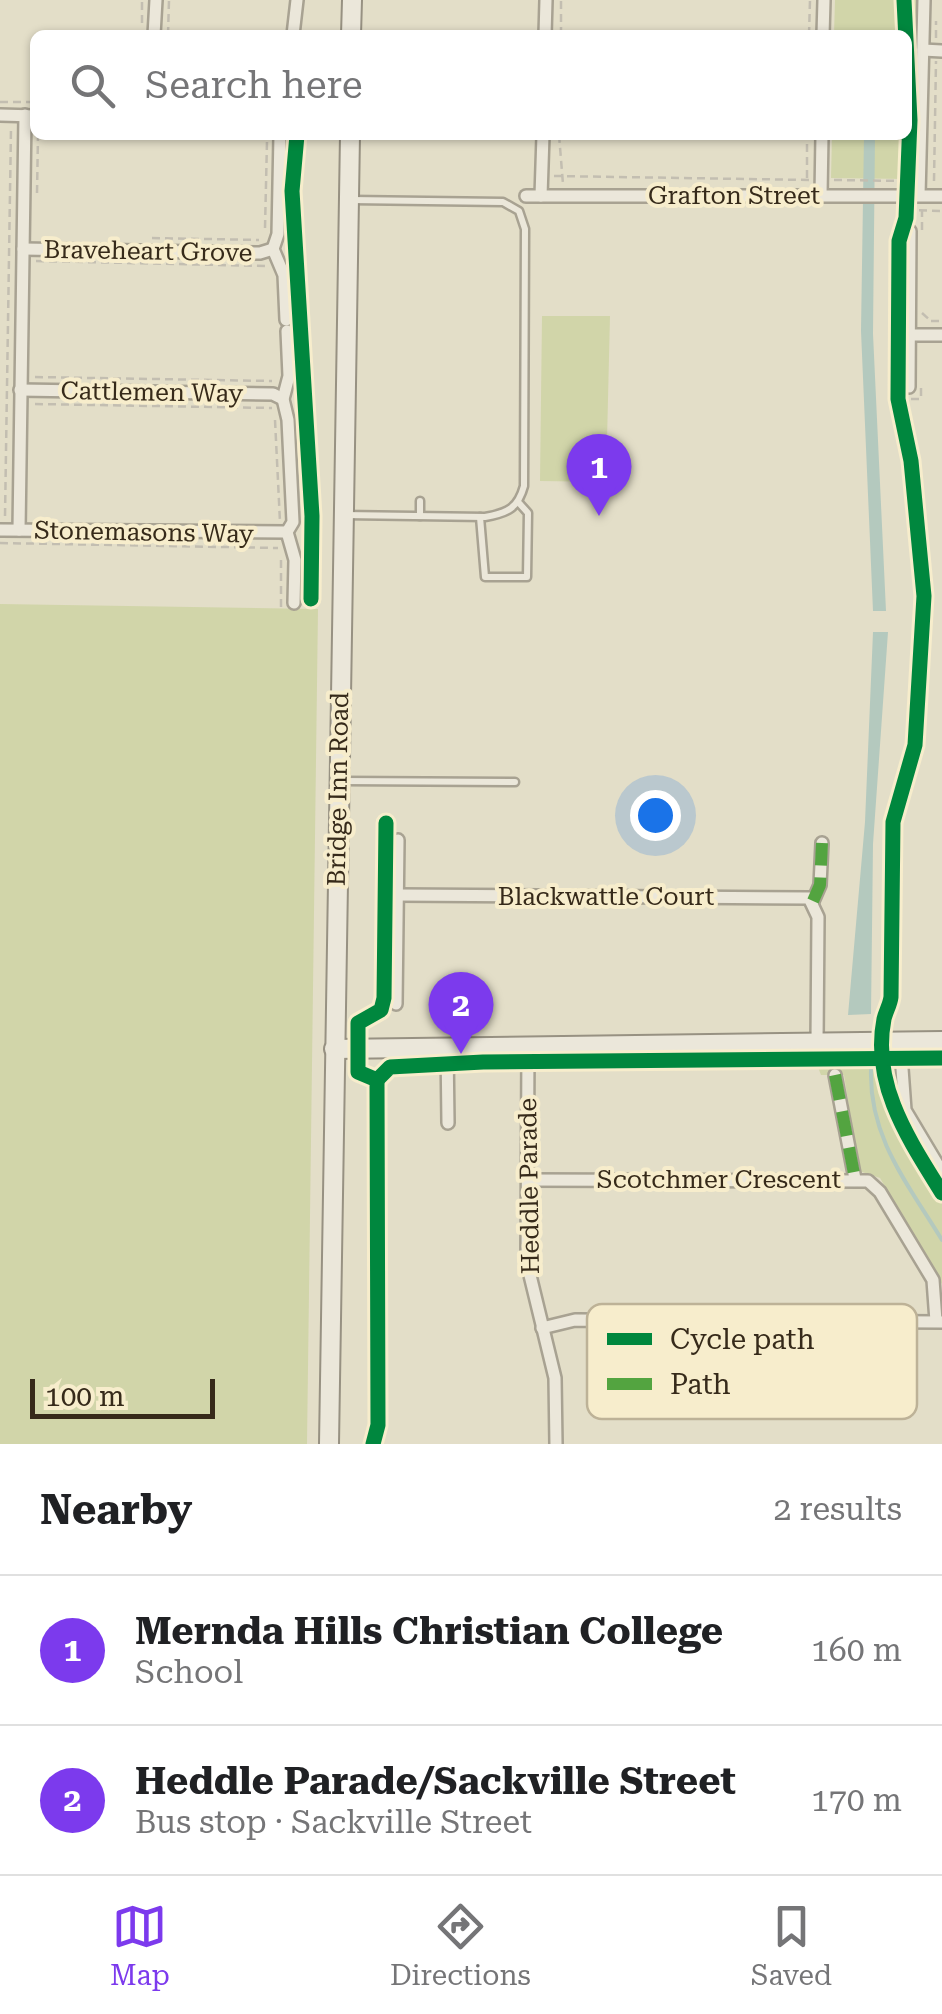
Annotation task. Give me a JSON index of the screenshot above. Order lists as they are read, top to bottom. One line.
{"streets":{"main road":["Bridge Inn Road"],"street":["Grafton Street","Braveheart Grove","Cattlemen Way","Stonemasons Way","Blackwattle Court","Scotchmer Crescent","Heddle Parade"]},"crossings":[["Scotchmer Crescent","Heddle Parade"]],"legend":["Cycle path","Path"],"scale_bar":"100 m","page":{"search":"Search here","pins":["1","2"],"scale":"100 m","heading":["Nearby","2 results"],"list":[{"mark":"1","name":"Mernda Hills Christian College","note":"School","value":"160 m"},{"mark":"2","name":"Heddle Parade/Sackville Street","note":"Bus stop · Sackville Street","value":"170 m"}],"nav":["Map","Directions","Saved"]}}
